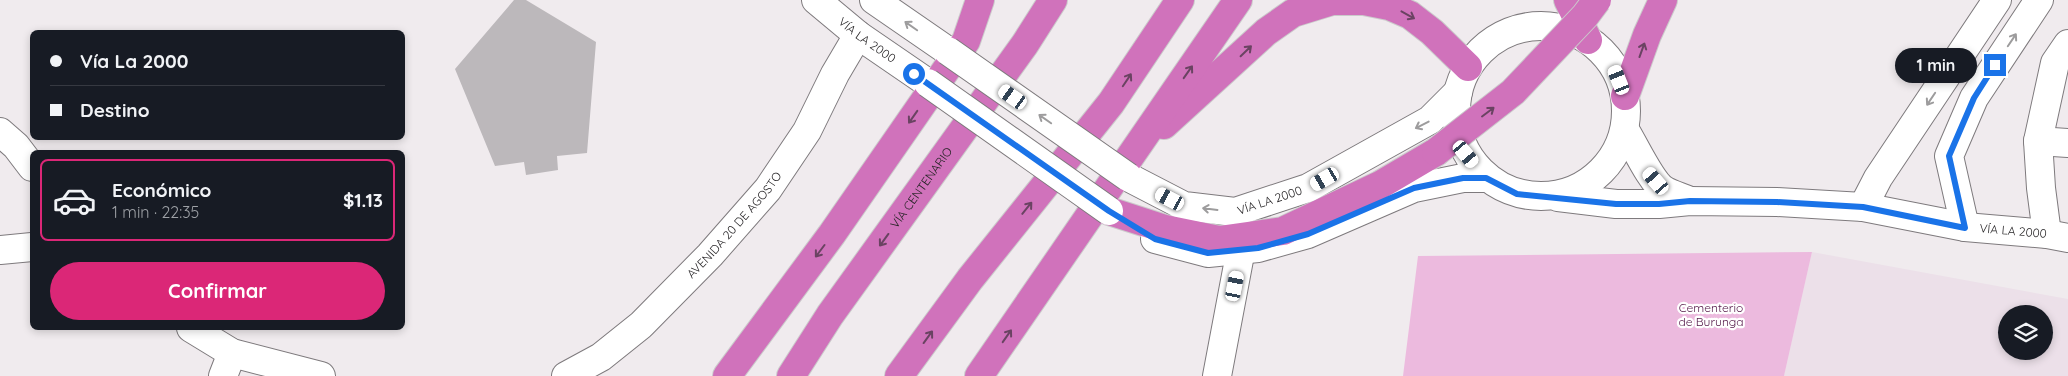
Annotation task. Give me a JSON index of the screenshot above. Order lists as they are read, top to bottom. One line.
{"streets":{"highway":["VÍA CENTENARIO"],"street":["VÍA LA 2000","AVENIDA 20 DE AGOSTO"]},"crossings":[["VÍA LA 2000","AVENIDA 20 DE AGOSTO"]],"parks":["Cementerio de Burunga"],"page":{"banner":["Vía La 2000","Destino"],"bubble":"1 min","list":[{"name":"Económico","note":"1 min · 22:35","value":"$1.13"}],"buttons":"Confirmar"}}
